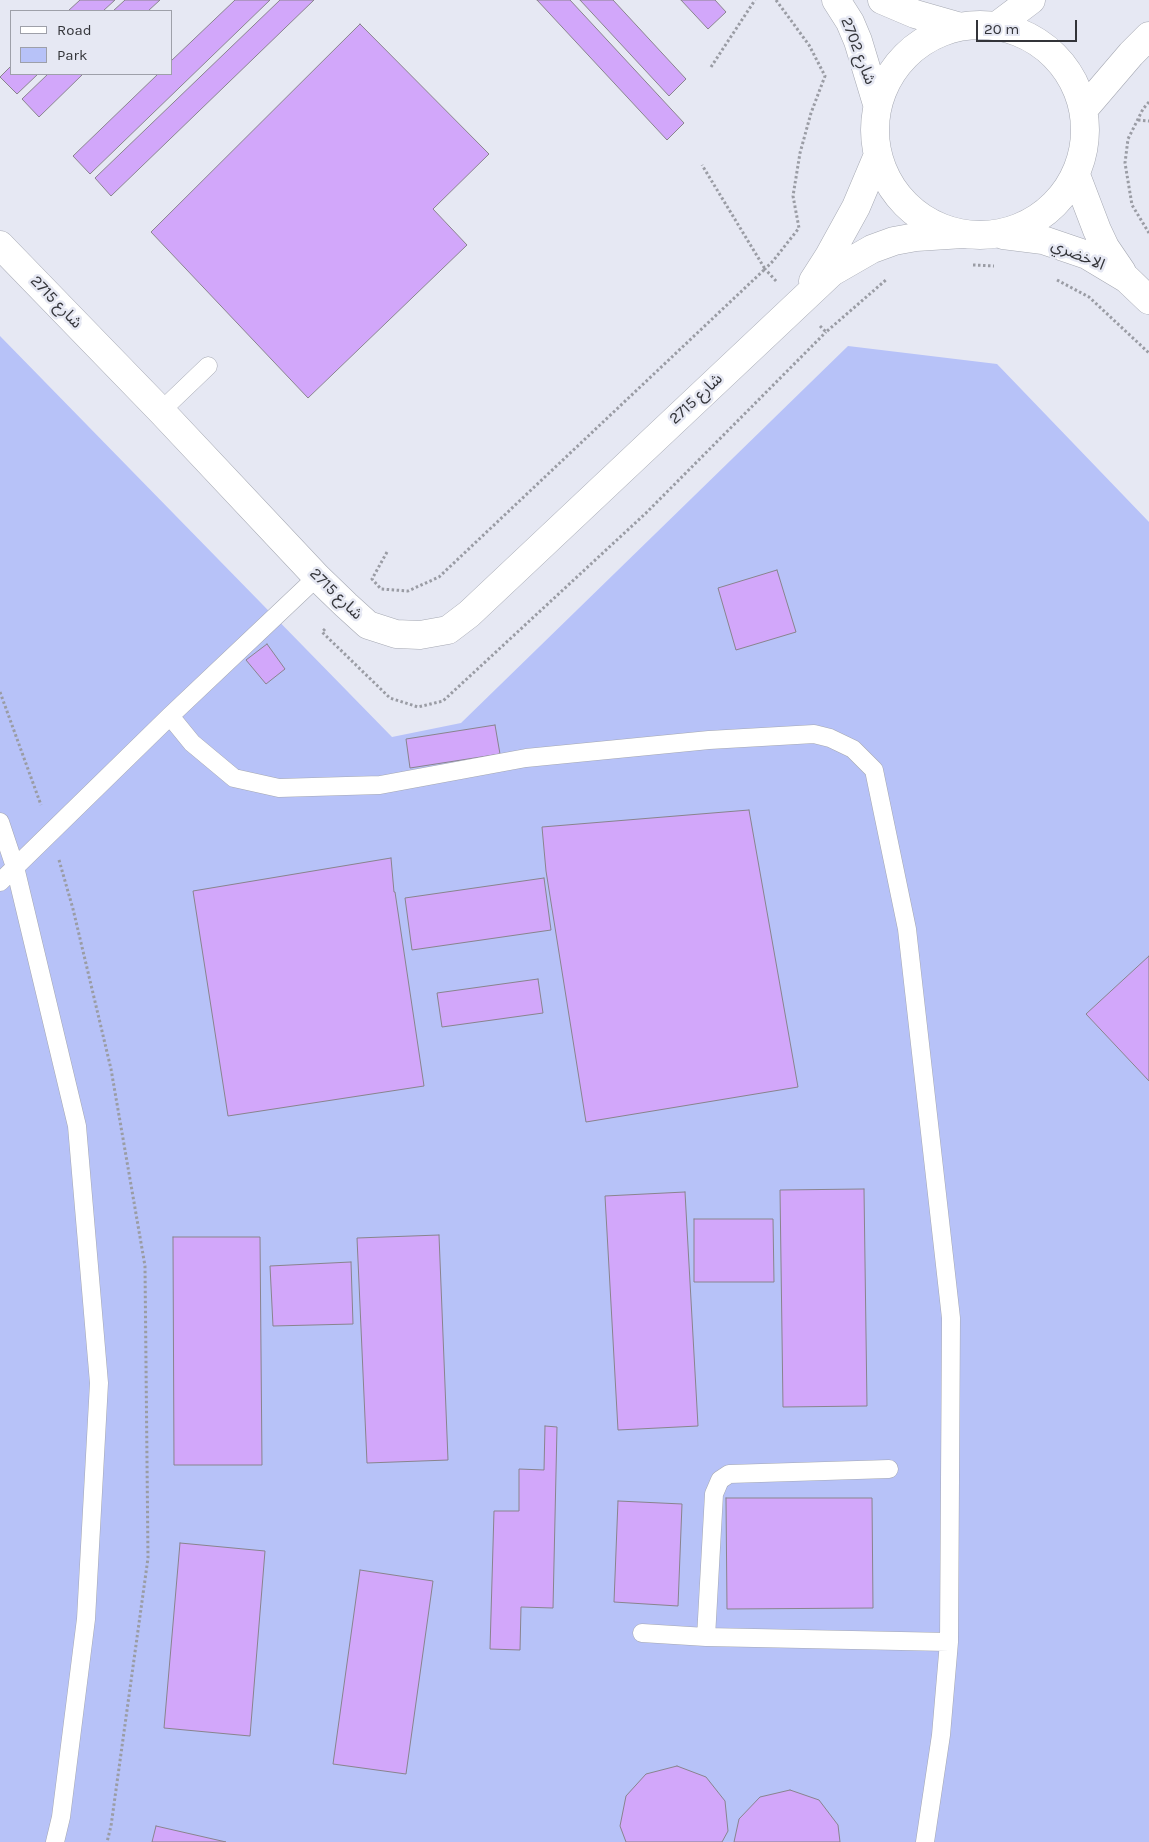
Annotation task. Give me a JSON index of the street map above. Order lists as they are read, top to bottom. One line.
{"streets":{"street":["شارع 2702","الاخضري","شارع 2715"]},"crossings":[["الاخضري","شارع 2715"]],"legend":["Road","Park"],"scale_bar":"20 m"}
